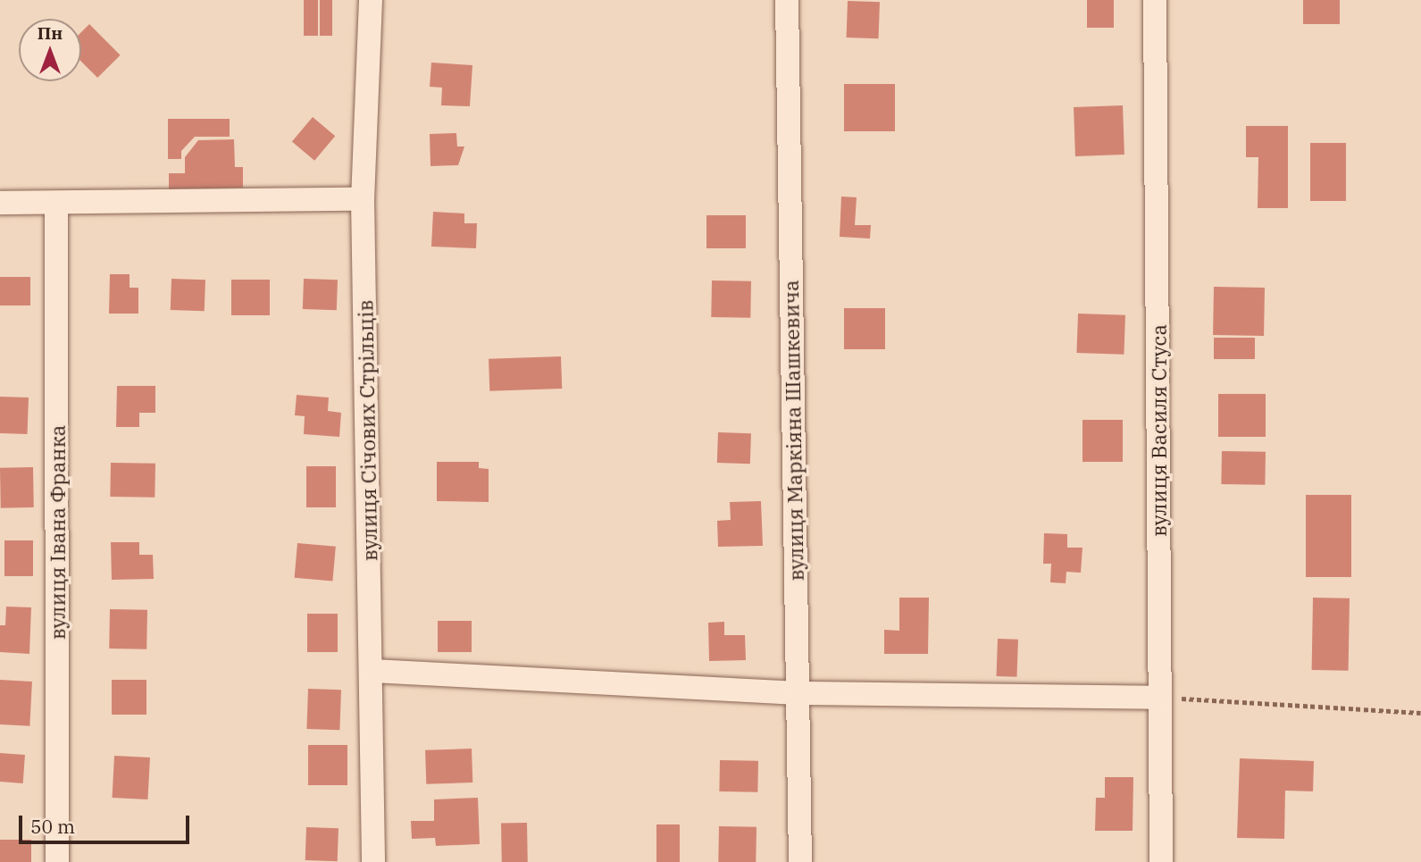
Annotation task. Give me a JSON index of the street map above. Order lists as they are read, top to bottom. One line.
{"streets":{"street":["вулиця Січових Стрільців","вулиця Маркіяна Шашкевича","вулиця Василя Стуса","вулиця Івана Франка"]},"scale_bar":"50 m","north":"top"}
